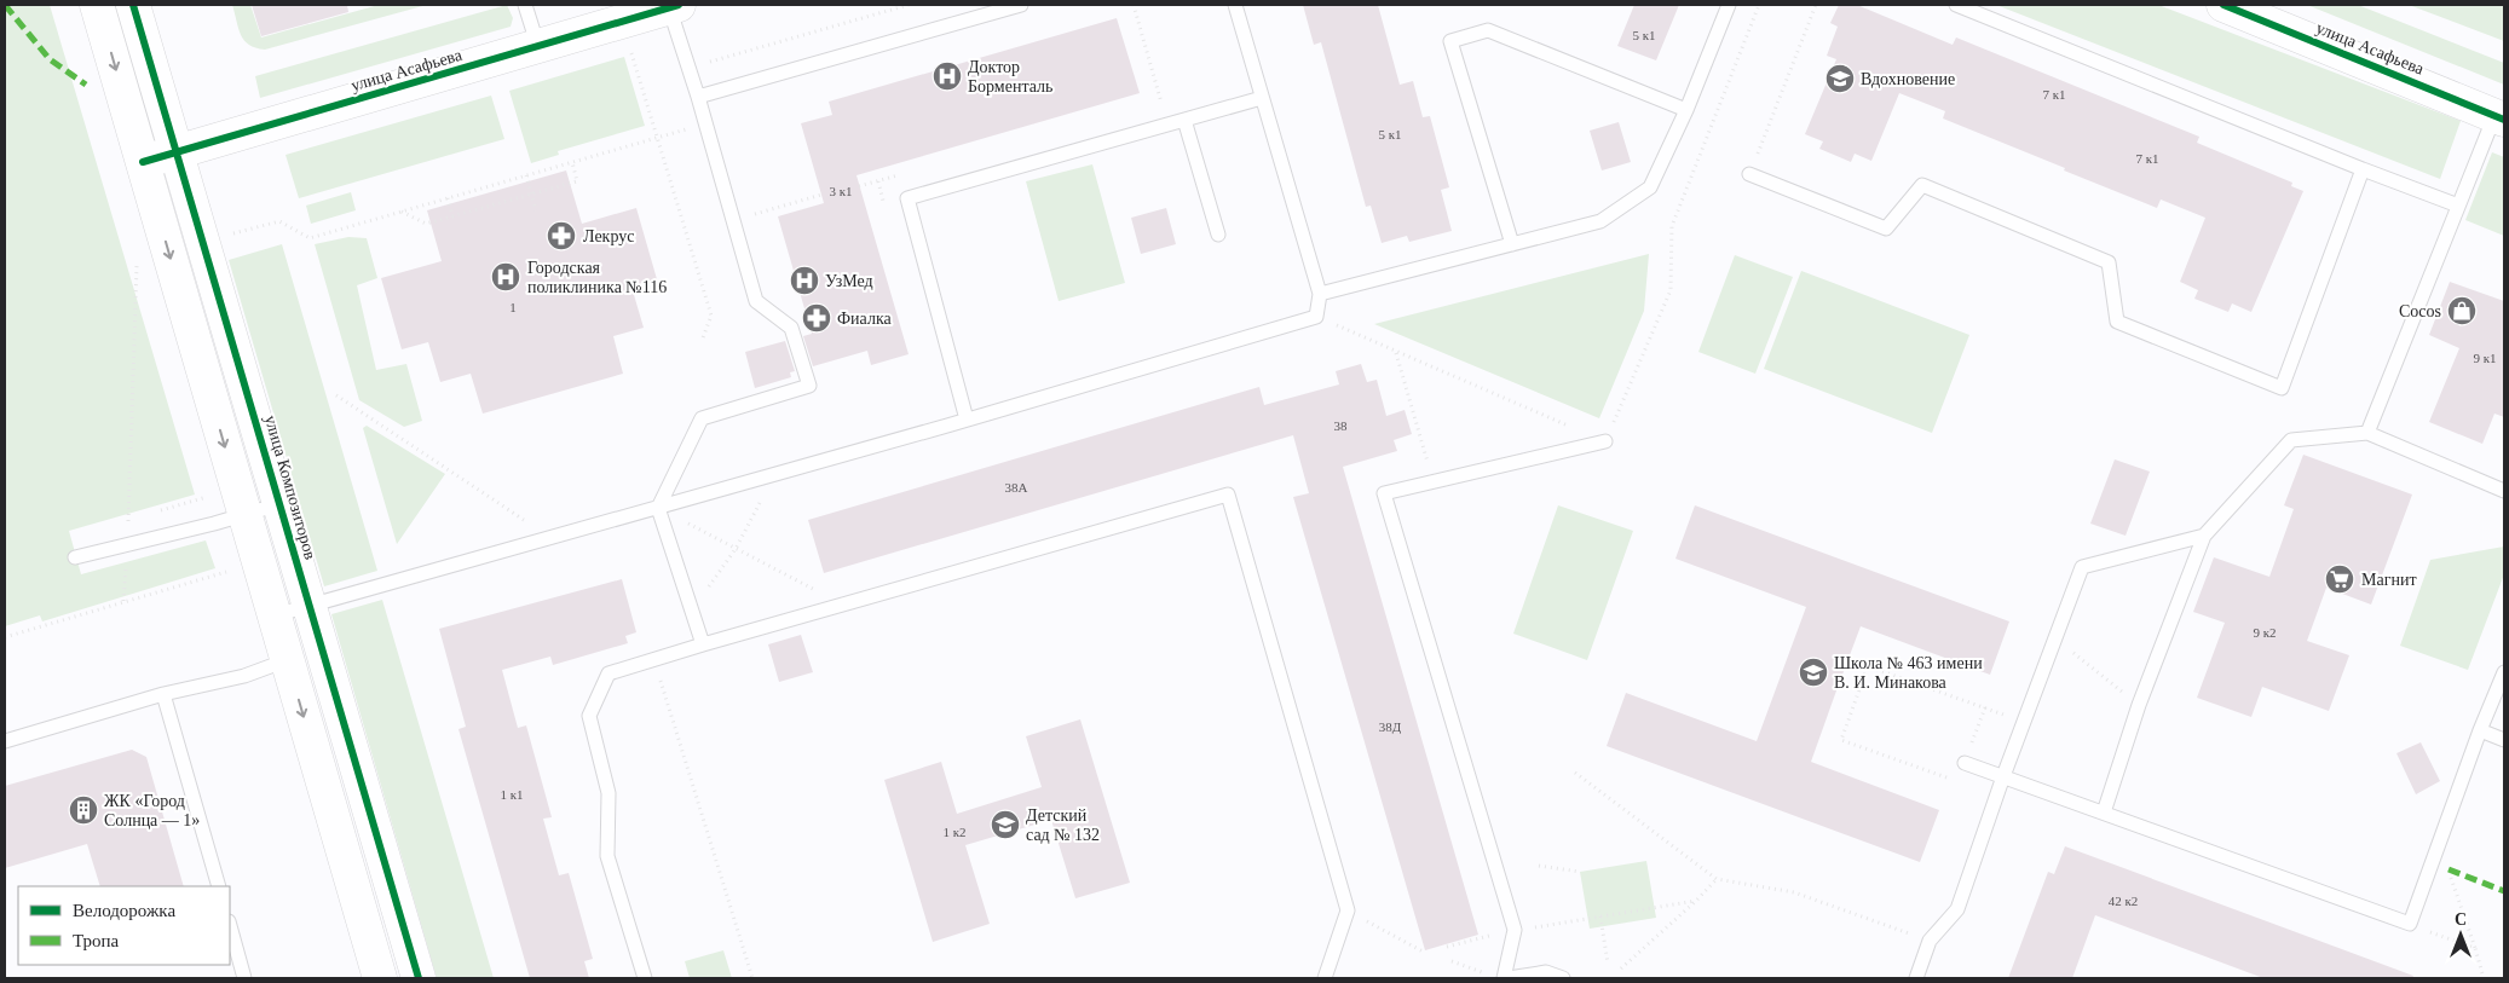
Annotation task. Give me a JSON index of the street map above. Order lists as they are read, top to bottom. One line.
{"streets":{"street":["улица Асафьева","улица Композиторов"]},"crossings":[["улица Асафьева","улица Композиторов"]],"places":{"hospital":["Доктор Борменталь","Городская поликлиника №116","УзМед"],"school or university":["Вдохновение","Школа № 463 имени В. И. Минакова","Детский сад № 132"],"pharmacy":["Лекрус","Фиалка"],"shop":["Cocos"],"supermarket":["Магнит"],"building":["ЖК «Город Солнца — 1»"]},"house_numbers":["5 к1","7 к1","5 к1","7 к1","3 к1","1","9 к1","38","38А","9 к2","38Д","1 к1","1 к2","42 к2"],"legend":["Велодорожка","Тропа"],"north":"top"}
